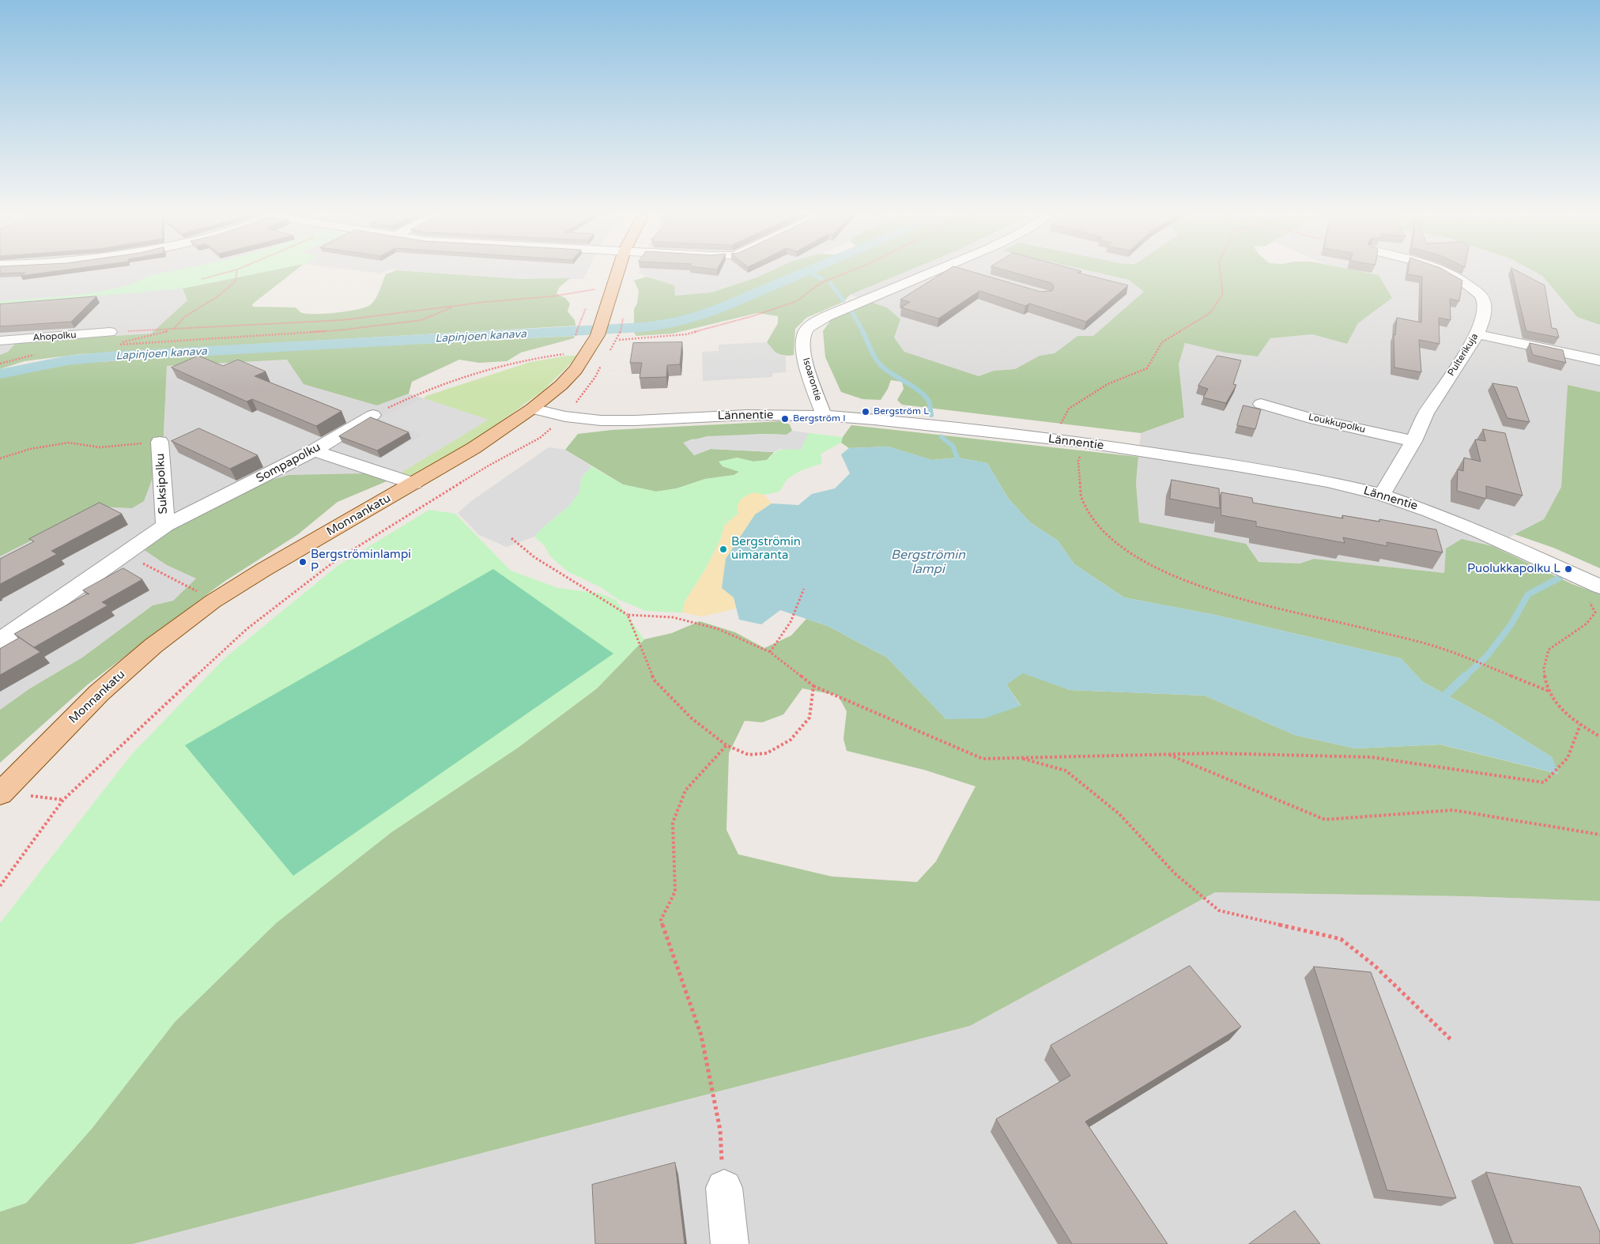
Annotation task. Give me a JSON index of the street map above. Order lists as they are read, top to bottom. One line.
{"streets":{"main road":["Monnankatu"],"street":["Ahopolku","Pulterikuja","Isoarontie","Lännentie","Loukkupolku","Sompapolku","Suksipolku"]},"crossings":[["Pulterikuja","Lännentie"],["Pulterikuja","Loukkupolku"],["Isoarontie","Lännentie"],["Lännentie","Monnankatu"],["Sompapolku","Suksipolku"]],"water":["Lapinjoen kanava","Bergströmin lampi"],"places":["Bergström L","Bergström I","Bergströmin uimaranta","Bergströminlampi P","Puolukkapolku L"]}
